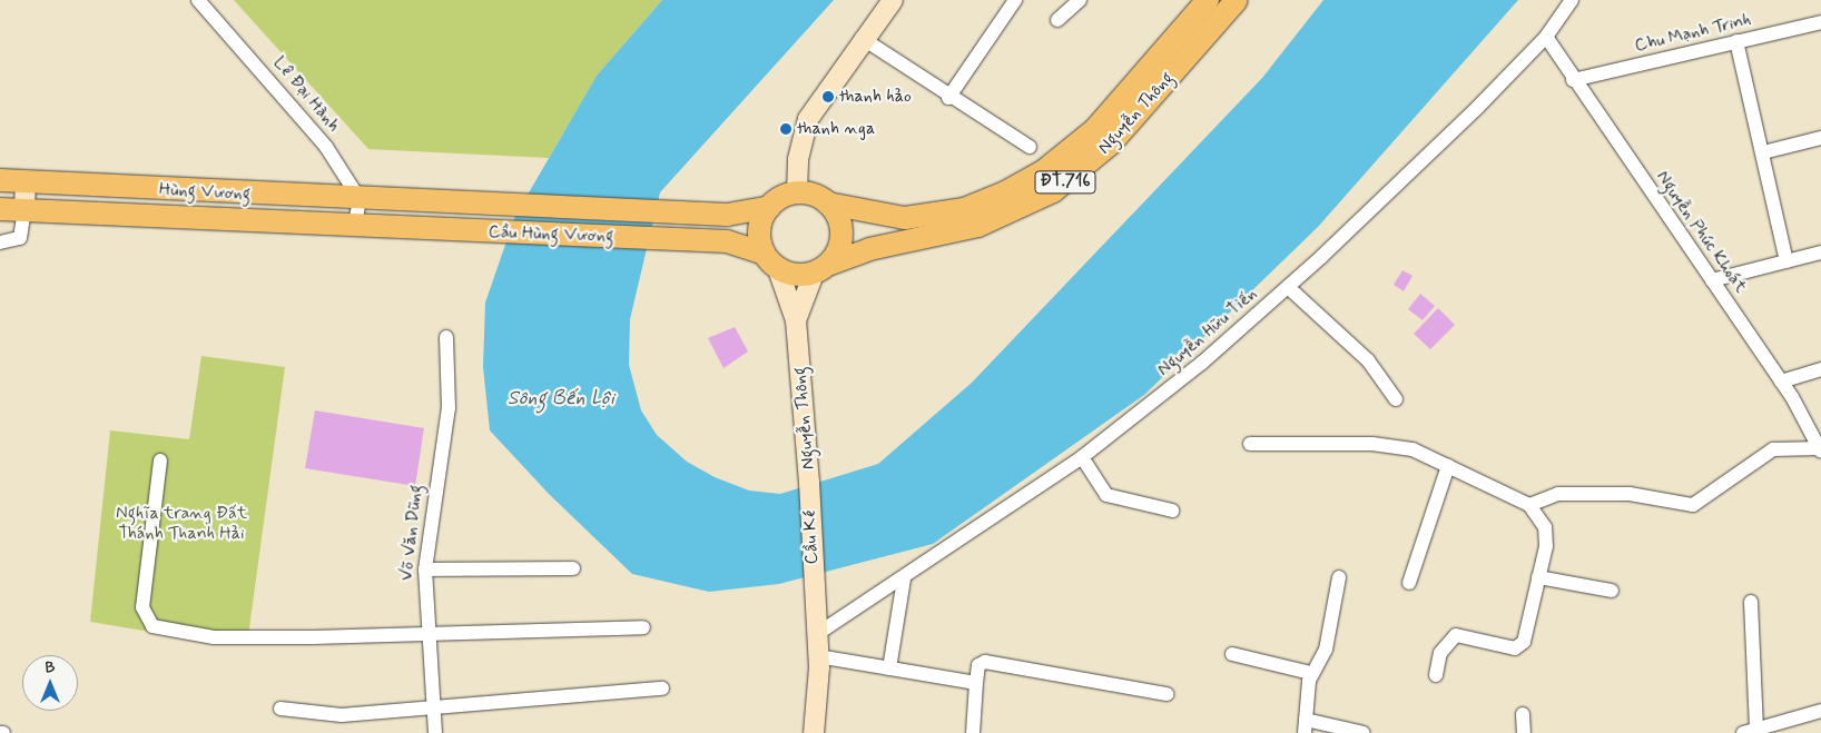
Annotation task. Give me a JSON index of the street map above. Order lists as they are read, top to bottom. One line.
{"streets":{"main road":["Nguyễn Thông","ĐT.716","Hùng Vương","Cầu Hùng Vương","Cầu Ké"],"street":["Chu Mạnh Trinh","Lê Đại Hành","Nguyễn Phúc Khoát","Nguyễn Hữu Tiến","Võ Văn Dũng"]},"crossings":[["Chu Mạnh Trinh","Nguyễn Phúc Khoát"],["Lê Đại Hành","Hùng Vương"],["Nguyễn Thông","Cầu Hùng Vương"],["Nguyễn Thông","Cầu Ké"],["Hùng Vương","Cầu Hùng Vương"],["Nguyễn Phúc Khoát","Nguyễn Hữu Tiến"],["Nguyễn Hữu Tiến","Cầu Ké"]],"water":["Sông Bến Lội"],"parks":["Nghĩa trang Đất Thánh Thanh Hải"],"places":["thanh hảo","thanh nga"],"north":"top"}
